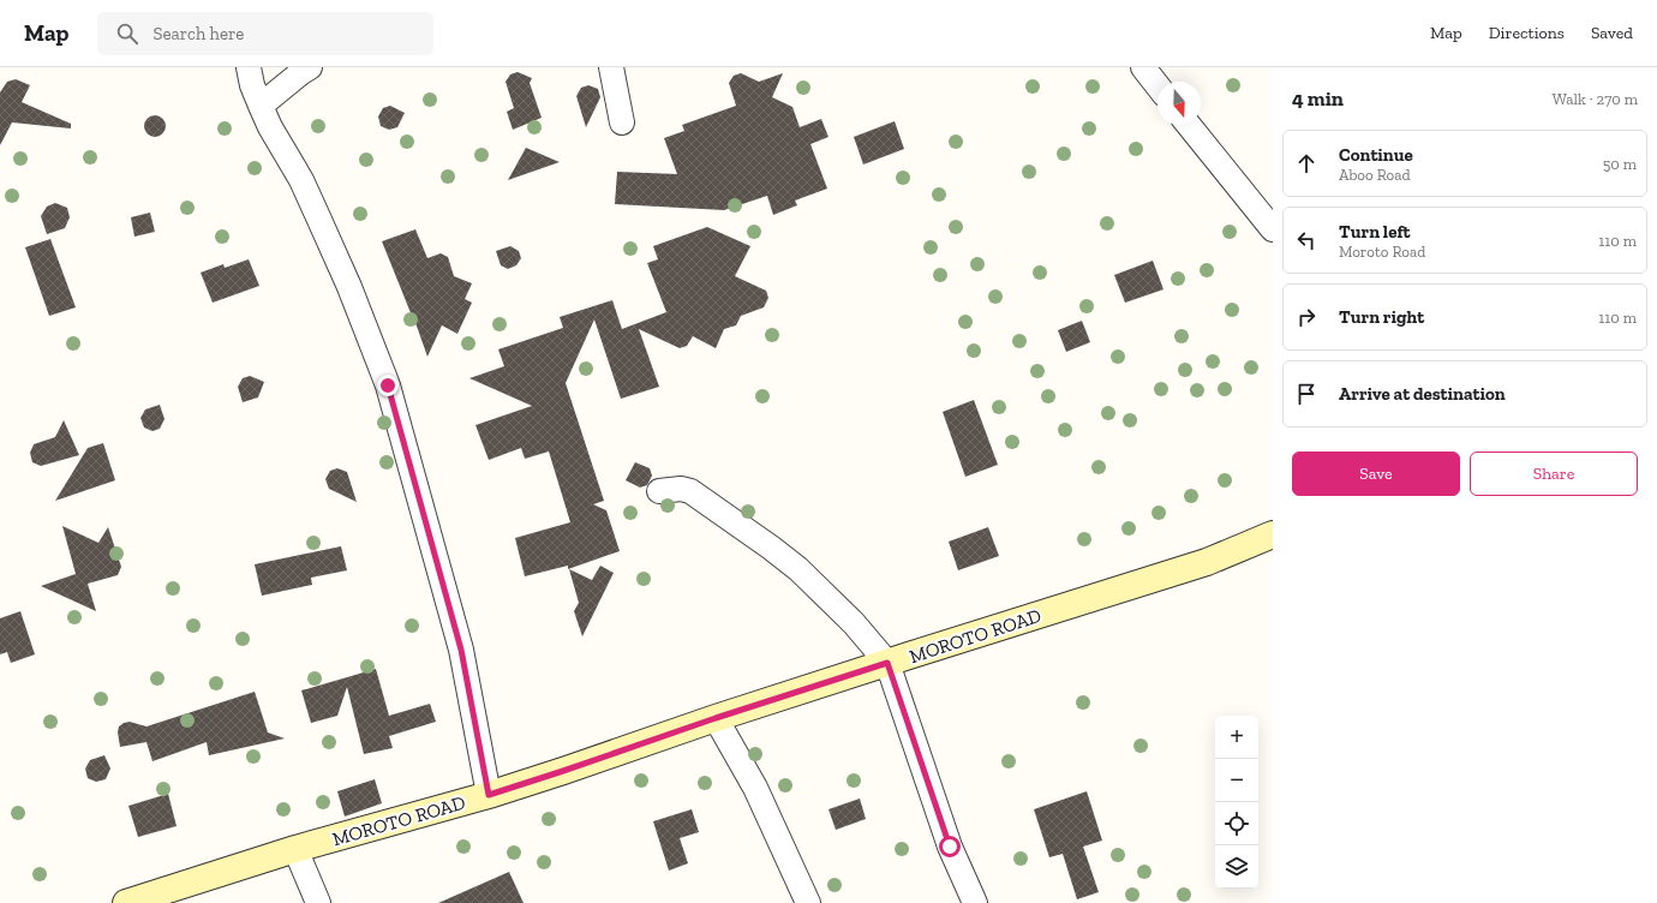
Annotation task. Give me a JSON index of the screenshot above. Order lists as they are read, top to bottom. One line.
{"streets":{"main road":["MOROTO ROAD"]},"north":"bottom","page":{"header":"Map","search":"Search here","nav":["Map","Directions","Saved"],"heading":["4 min","Walk · 270 m"],"list":[["Continue","Aboo Road","50 m"],["Turn left","Moroto Road","110 m"],["Turn right","110 m"],"Arrive at destination"],"buttons":["Save","Share"],"map_buttons":["+","−"]}}
